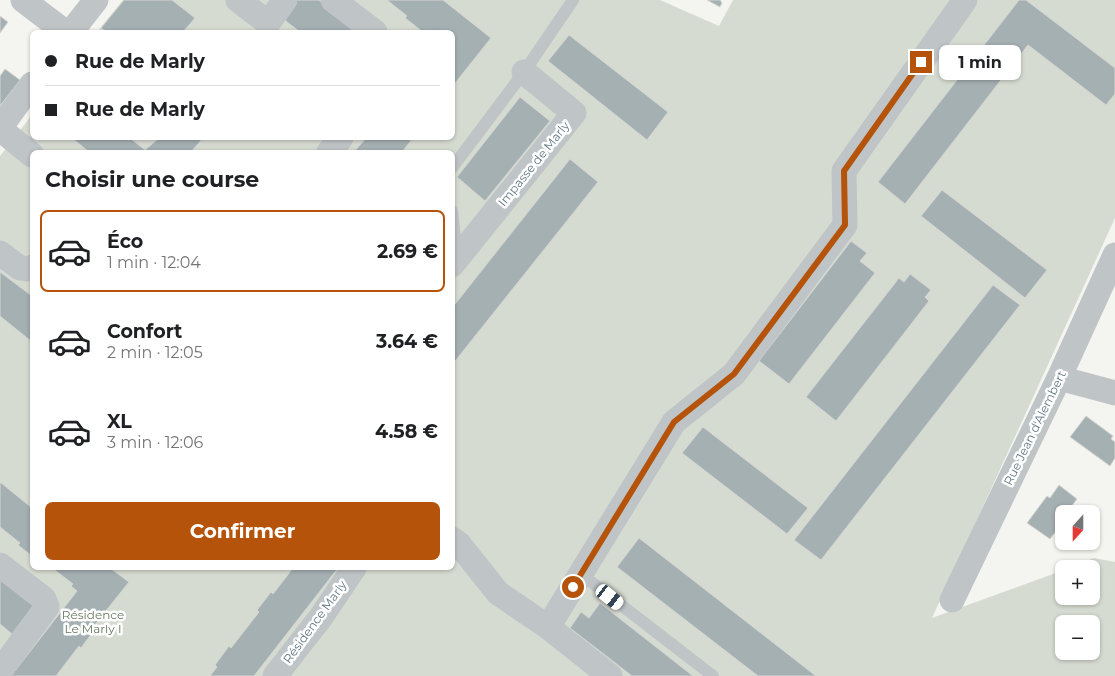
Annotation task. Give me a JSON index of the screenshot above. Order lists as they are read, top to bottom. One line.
{"streets":{"street":["Impasse de Marly","Rue Jean d'Alembert","Résidence Marly"]},"parks":["Résidence Le Marly I"],"north":"bottom","page":{"banner":["Rue de Marly","Rue de Marly"],"bubble":"1 min","heading":"Choisir une course","list":[{"name":"Éco","note":"1 min · 12:04","value":"2.69 €"},{"name":"Confort","note":"2 min · 12:05","value":"3.64 €"},{"name":"XL","note":"3 min · 12:06","value":"4.58 €"}],"buttons":"Confirmer","map_buttons":["+","−"]}}
